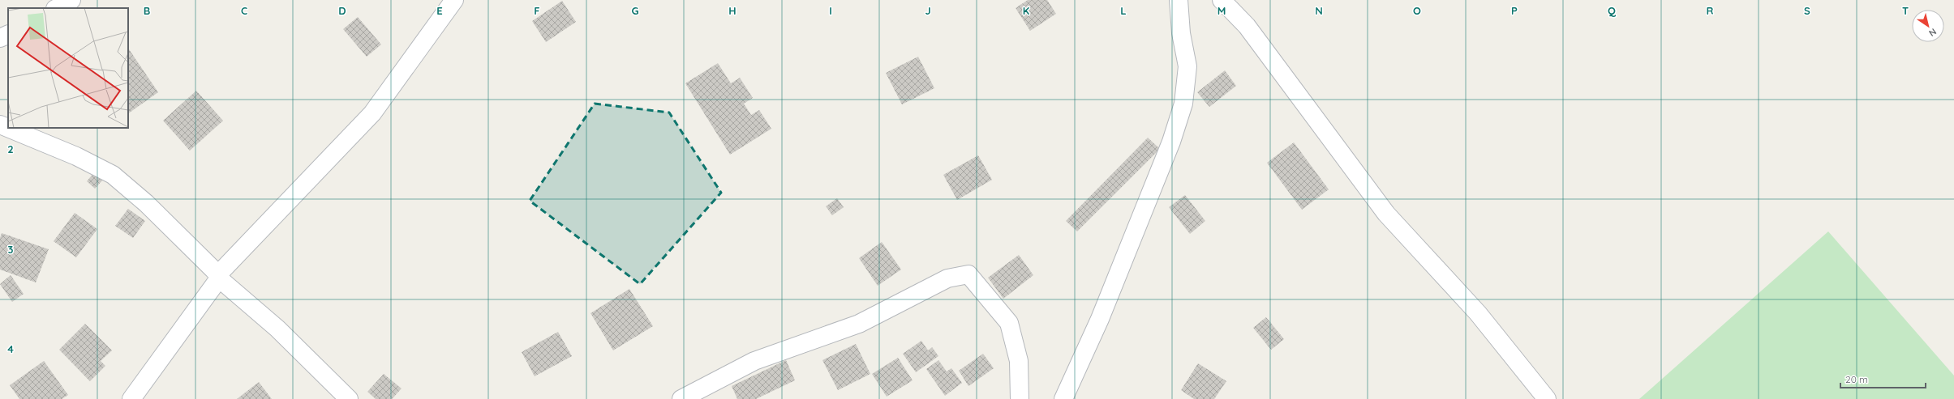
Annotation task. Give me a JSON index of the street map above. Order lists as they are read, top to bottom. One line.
{"scale_bar":"20 m","north":"bottom right","grid":{"columns":["B","C","D","E","F","G","H","I","J","K","L","M","N","O","P","Q","R","S","T"],"rows":["2","3","4"]}}
